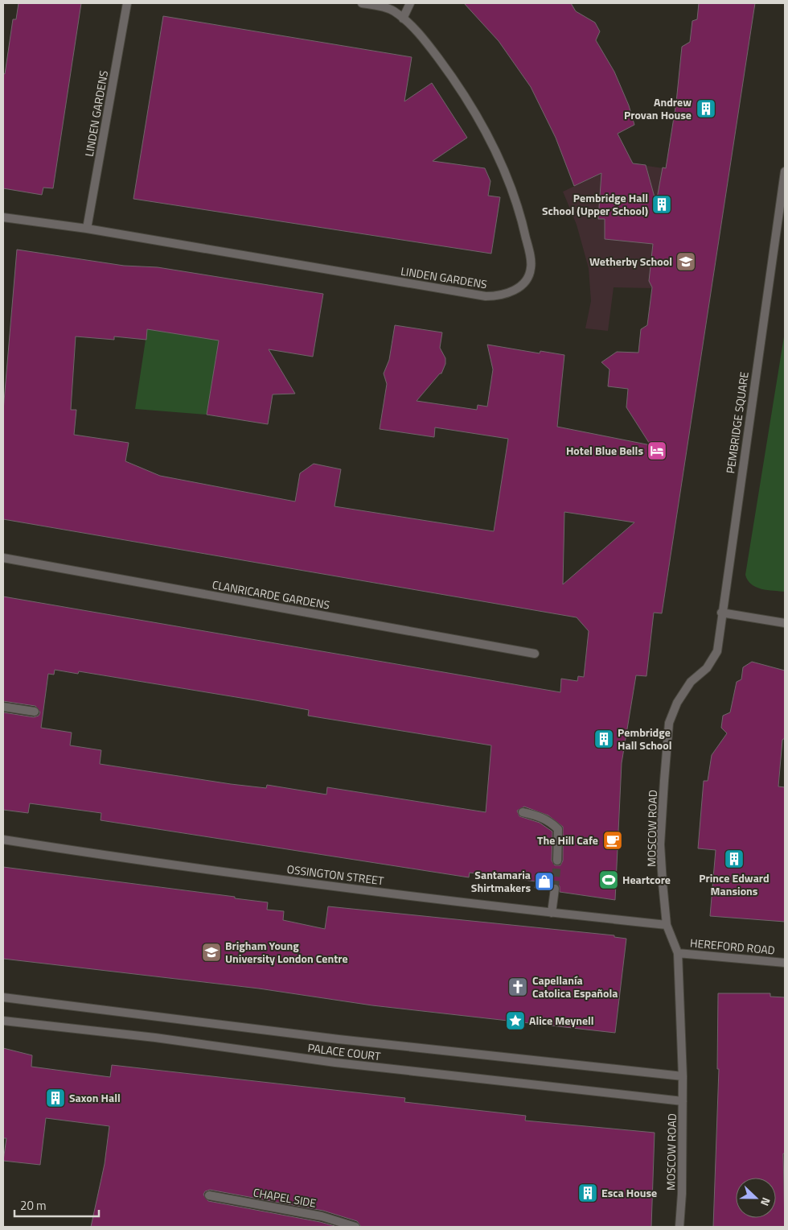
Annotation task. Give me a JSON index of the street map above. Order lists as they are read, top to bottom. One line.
{"streets":{"street":["LINDEN GARDENS","PEMBRIDGE SQUARE","CLANRICARDE GARDENS","MOSCOW ROAD","OSSINGTON STREET","HEREFORD ROAD","PALACE COURT","CHAPEL SIDE"]},"crossings":[["PEMBRIDGE SQUARE","MOSCOW ROAD"],["MOSCOW ROAD","OSSINGTON STREET"],["MOSCOW ROAD","HEREFORD ROAD"],["MOSCOW ROAD","PALACE COURT"]],"places":{"building":["Andrew Provan House","Pembridge Hall School (Upper School)","Pembridge Hall School","Prince Edward Mansions","Saxon Hall","Esca House"],"school or university":["Wetherby School","Brigham Young University London Centre"],"hotel":["Hotel Blue Bells"],"cafe":["The Hill Cafe"],"sports":["Heartcore"],"shop":["Santamaria Shirtmakers"],"church":["Capellanía Catolica Española"],"place":["Alice Meynell"]},"scale_bar":"20 m","north":"right"}
